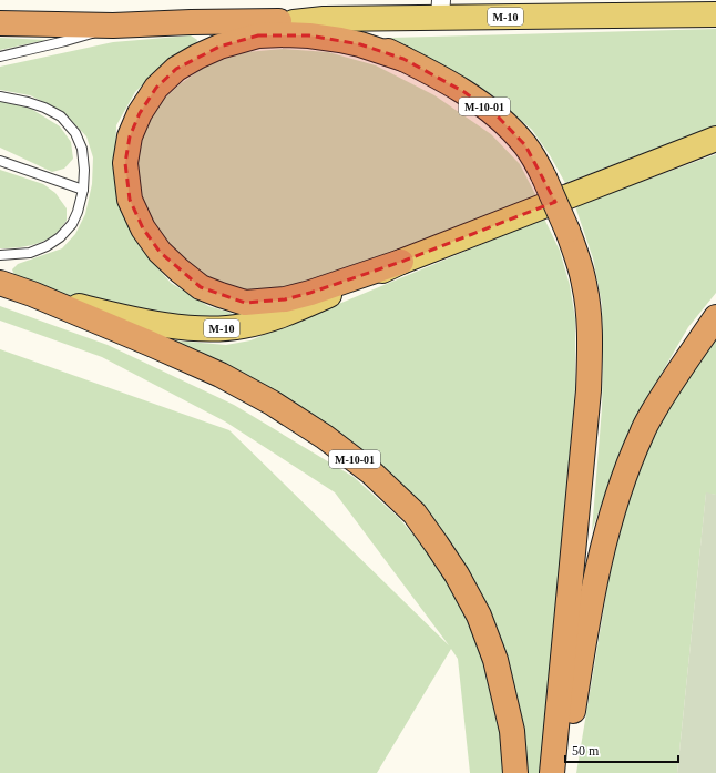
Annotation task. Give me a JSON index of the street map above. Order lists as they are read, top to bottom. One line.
{"streets":{"highway":["М-10","М-10-01"]},"crossings":[["М-10","М-10-01"]],"scale_bar":"50 m"}
